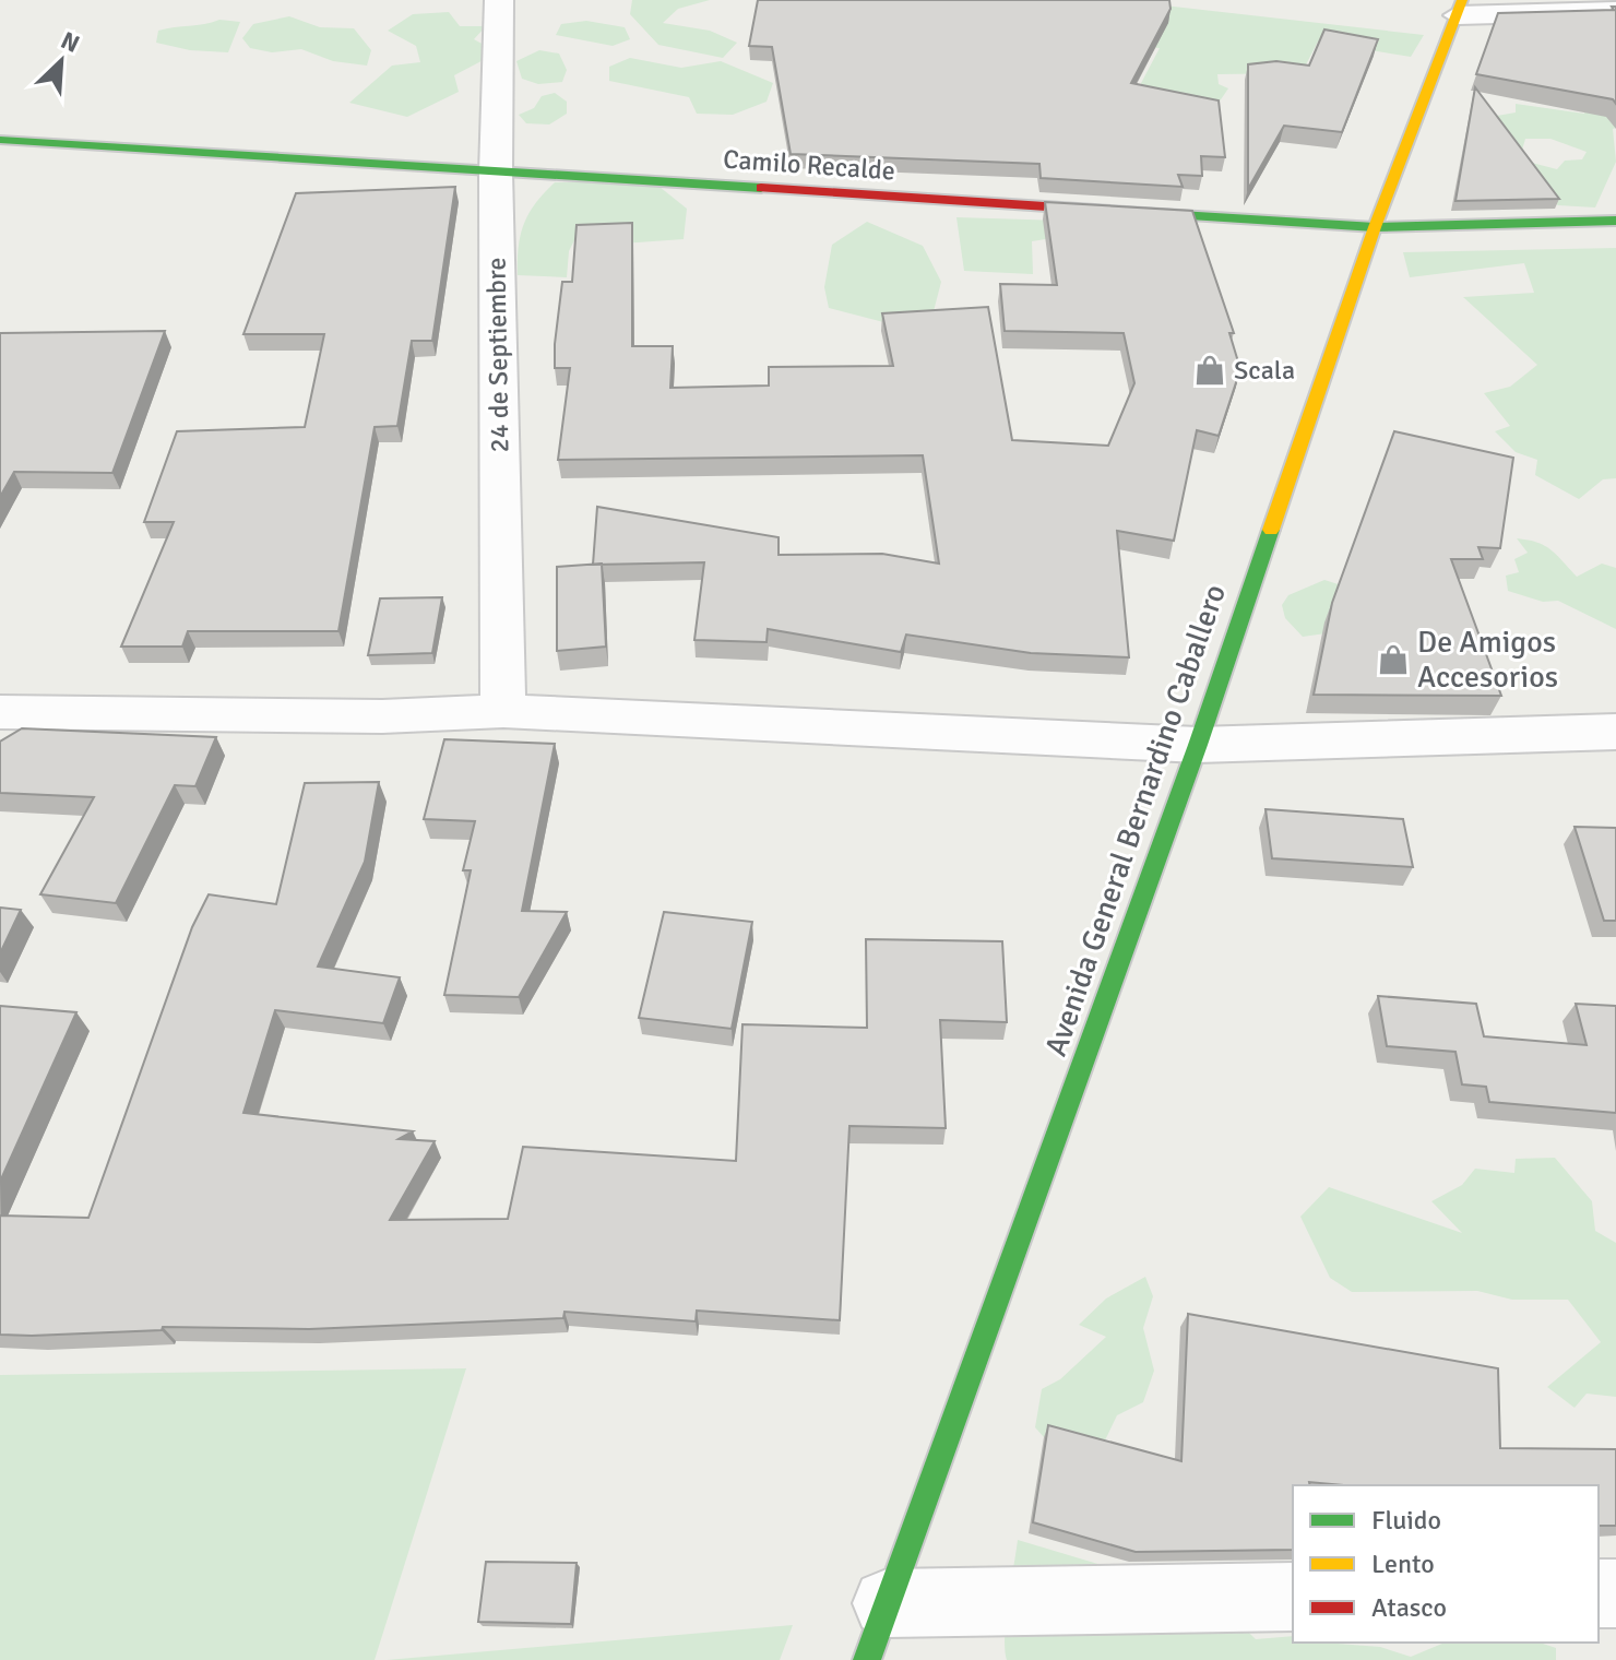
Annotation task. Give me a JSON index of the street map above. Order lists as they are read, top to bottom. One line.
{"streets":{"main road":["Camilo Recalde","Avenida General Bernardino Caballero"],"street":["24 de Septiembre"]},"crossings":[["Camilo Recalde","24 de Septiembre"],["Camilo Recalde","Avenida General Bernardino Caballero"]],"places":{"shop":["Scala","De Amigos Accesorios"]},"legend":["Fluido","Lento","Atasco"],"north":"top right"}
